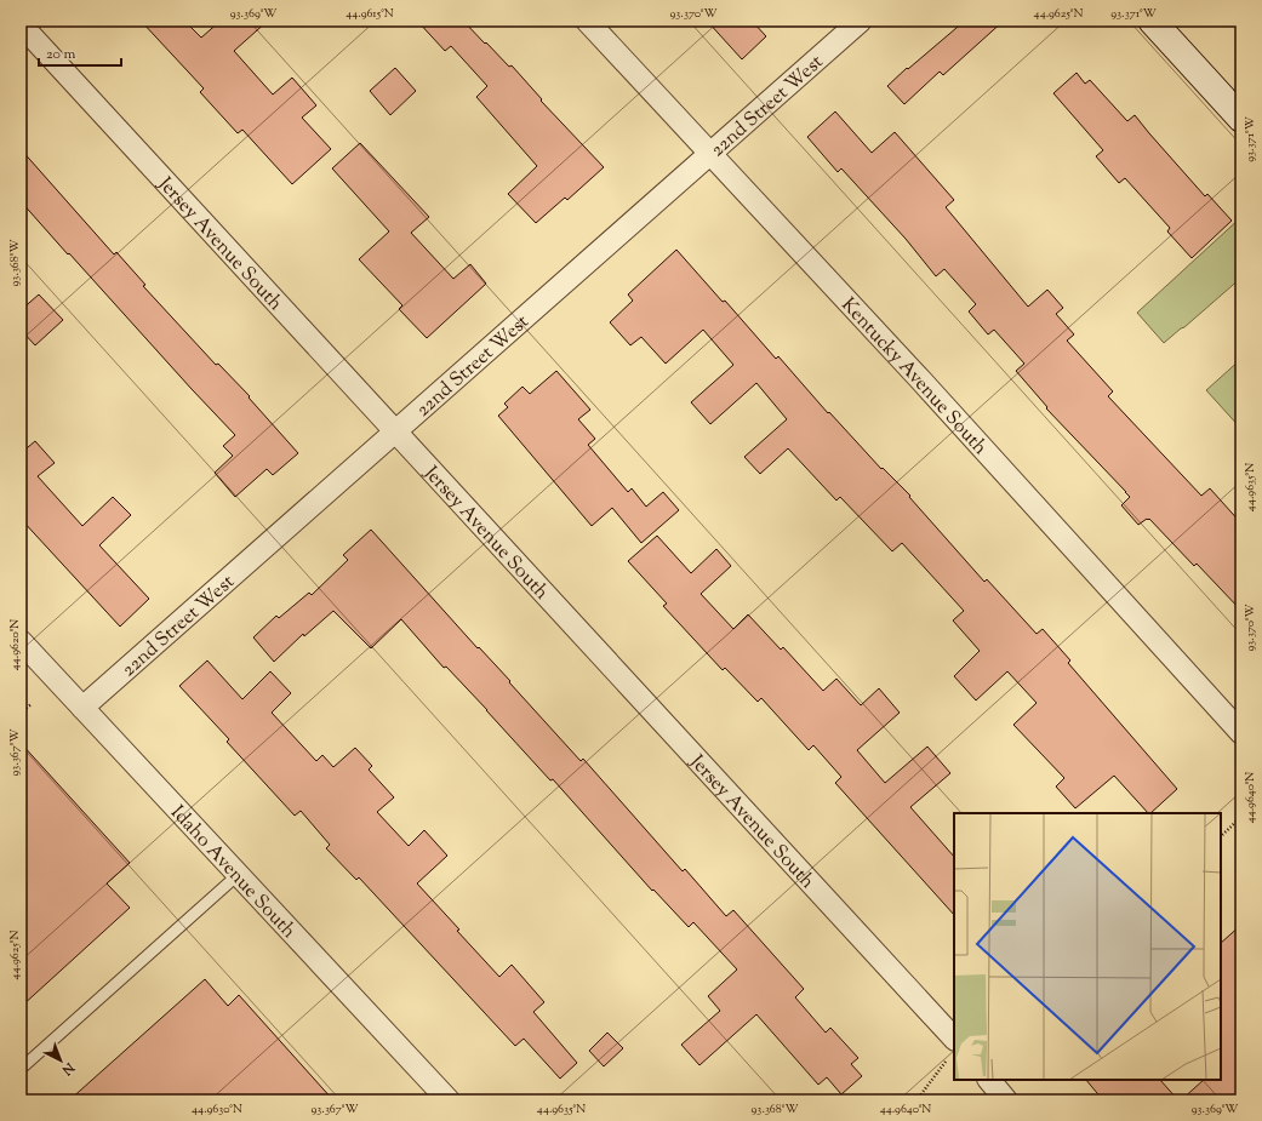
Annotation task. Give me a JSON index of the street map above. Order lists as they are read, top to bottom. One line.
{"streets":{"street":["22nd Street West","Jersey Avenue South","Kentucky Avenue South","Idaho Avenue South"]},"crossings":[["22nd Street West","Jersey Avenue South"],["22nd Street West","Kentucky Avenue South"],["22nd Street West","Idaho Avenue South"]],"scale_bar":"20 m","north":"bottom right","coordinates":["93.369°W","44.9615°N","93.370°W","44.9625°N","93.371°W","93.368°W","44.9635°N","44.9620°N","93.367°W","44.9640°N","44.9630°N"]}
